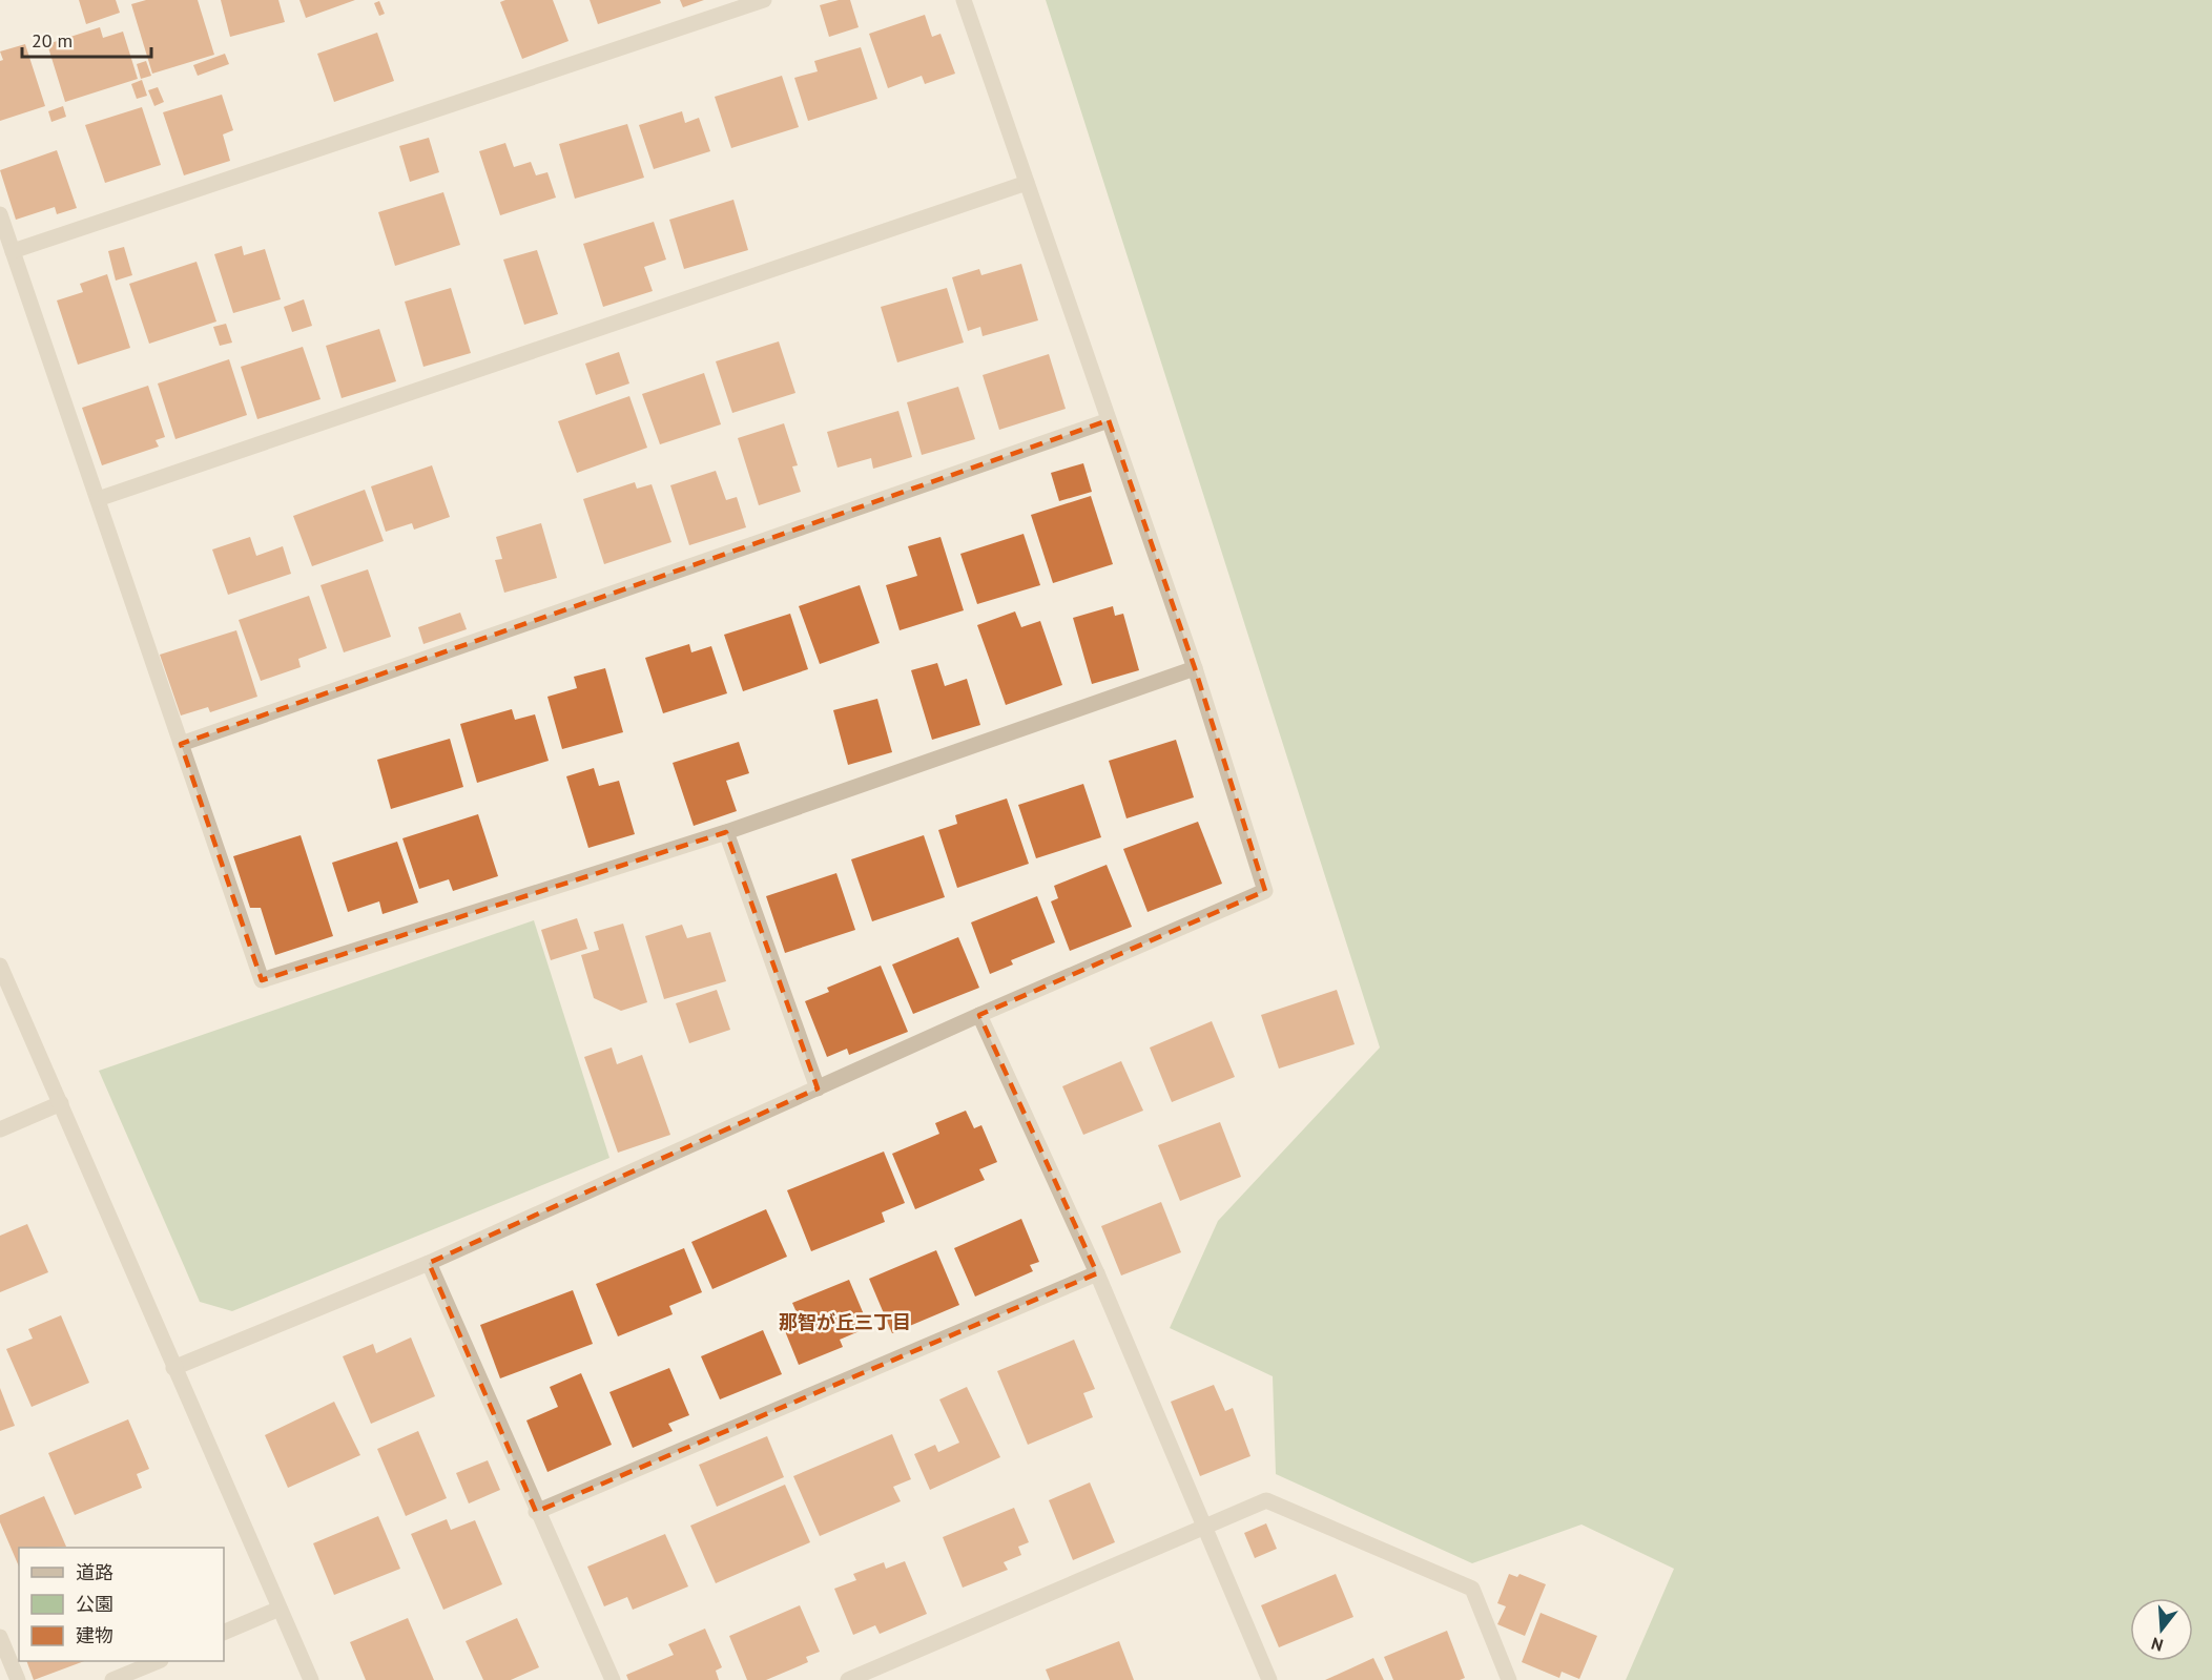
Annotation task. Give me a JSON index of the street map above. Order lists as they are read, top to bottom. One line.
{"districts":["那智が丘三丁目"],"legend":["道路","公園","建物"],"scale_bar":"20 m","north":"bottom"}
